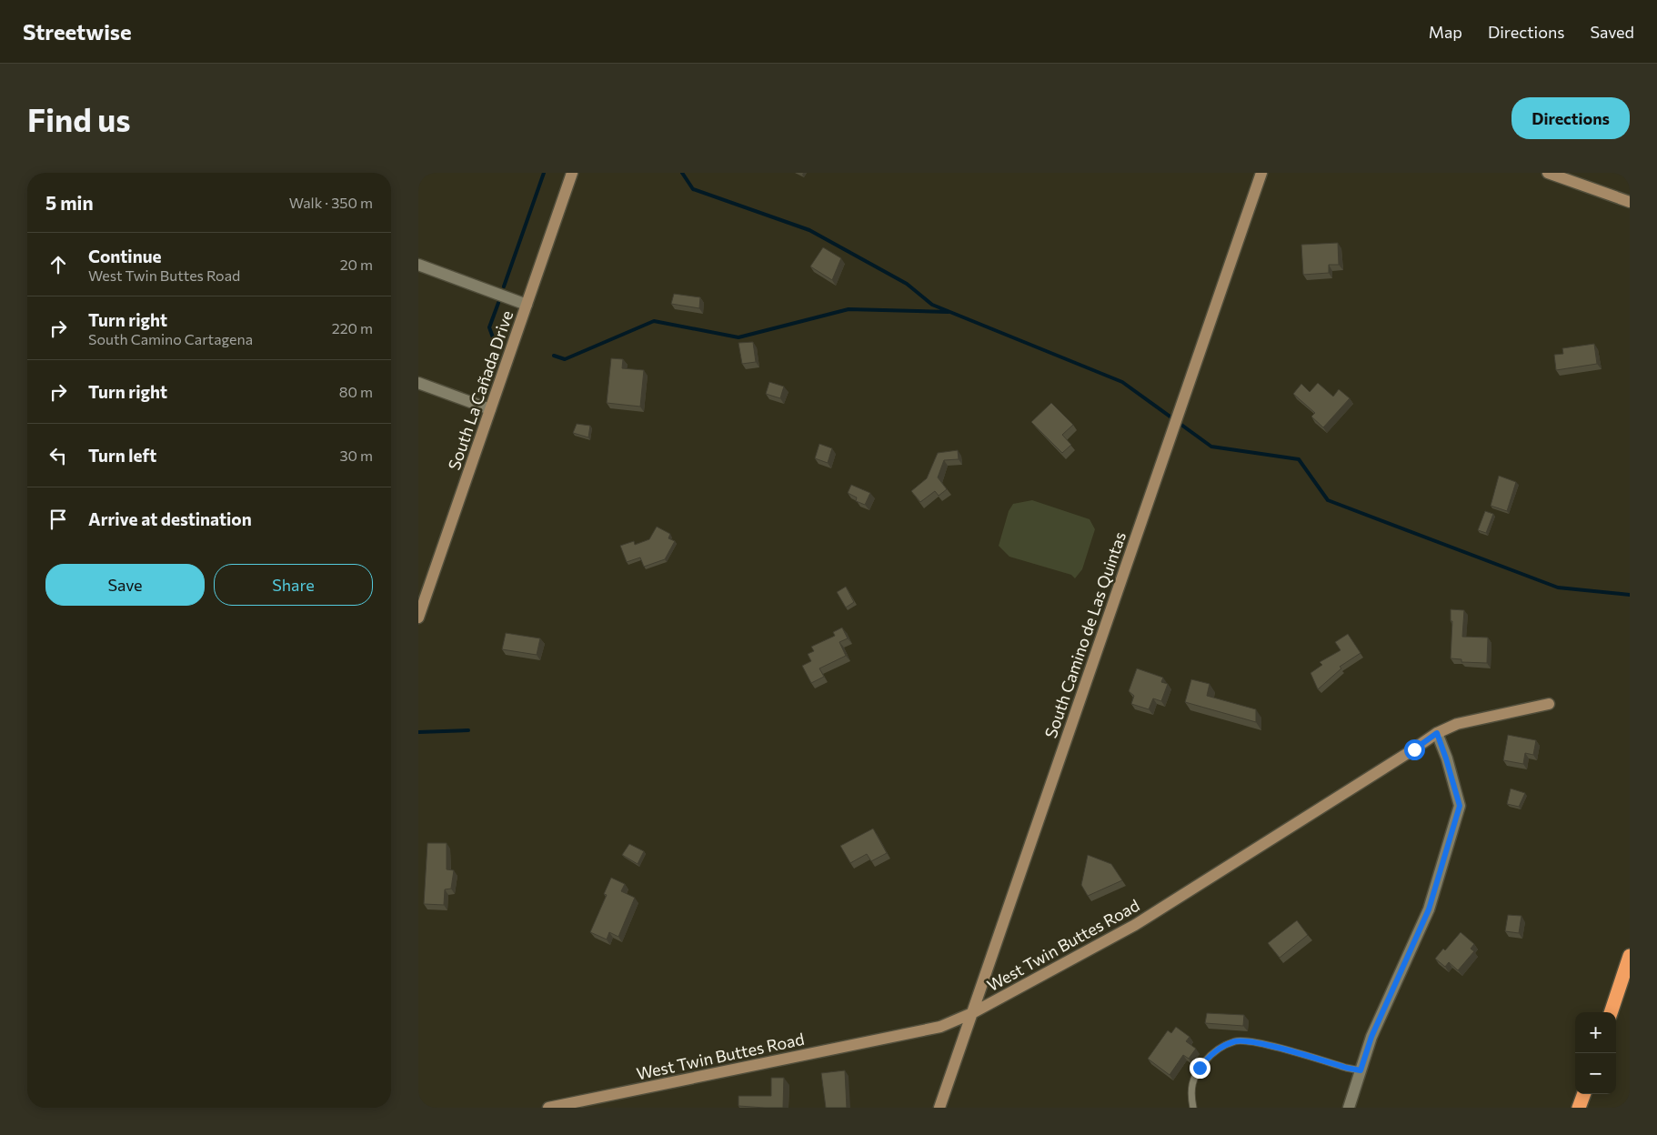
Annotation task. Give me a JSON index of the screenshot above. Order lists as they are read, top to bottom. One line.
{"streets":{"street":["South La Cañada Drive","South Camino de Las Quintas","West Twin Buttes Road"]},"crossings":[["South Camino de Las Quintas","West Twin Buttes Road"]],"page":{"header":"Streetwise","nav":["Map","Directions","Saved"],"buttons":["Directions",["Save","Share"]],"title":"Find us","heading":["5 min","Walk · 350 m"],"list":[["Continue","West Twin Buttes Road","20 m"],["Turn right","South Camino Cartagena","220 m"],["Turn right","80 m"],["Turn left","30 m"],"Arrive at destination"],"map_buttons":["+","−"]}}
